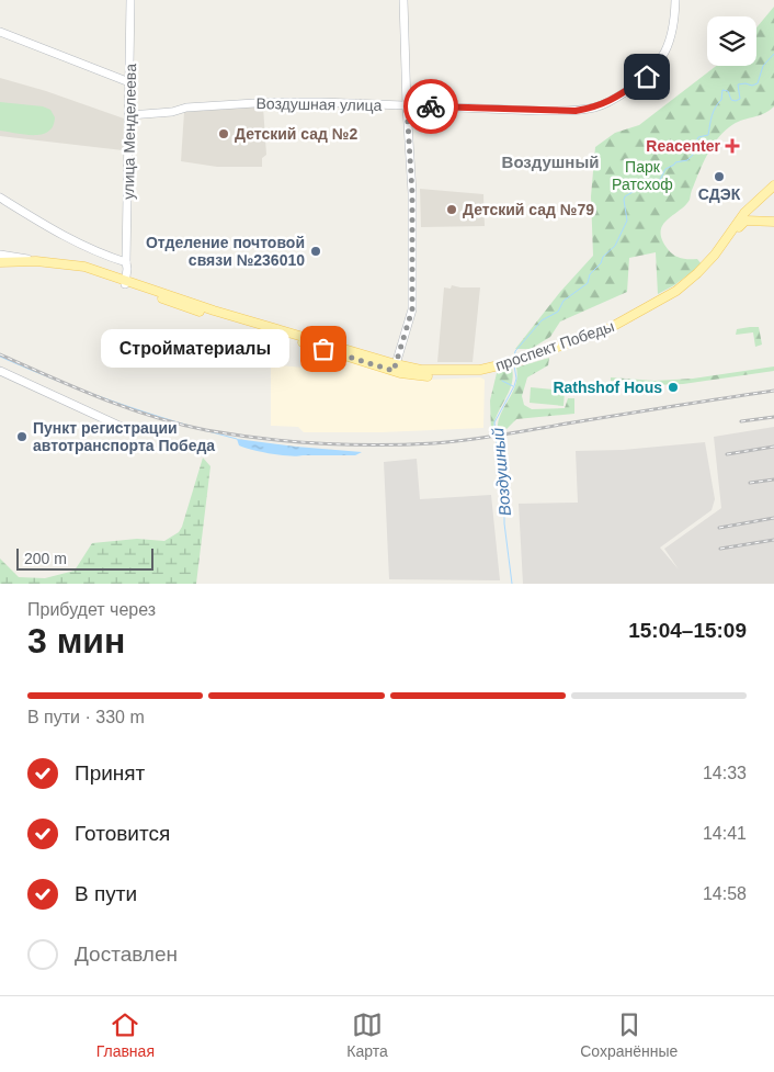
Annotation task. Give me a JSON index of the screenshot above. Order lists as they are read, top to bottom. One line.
{"streets":{"main road":["проспект Победы"],"street":["Воздушная улица","улица Менделеева"]},"crossings":[["Воздушная улица","улица Менделеева"],["улица Менделеева","проспект Победы"]],"districts":["Воздушный"],"water":["Воздушный"],"parks":["Парк Ратсхоф"],"places":{"other":["Детский сад №2","СДЭК","Детский сад №79","Отделение почтовой связи №236010","Стройматериалы","Rathshof Hous","Пункт регистрации автотранспорта Победа"],"health":["Reacenter"]},"scale_bar":"200 m","page":{"bubble":"Стройматериалы","scale":"200 m","heading":["3 мин","Прибудет через","15:04–15:09"],"bar":"В пути · 330 m","list":[["Принят","14:33"],["Готовится","14:41"],["В пути","14:58"],"Доставлен"],"tabs":["Главная","Карта","Сохранённые"]}}
